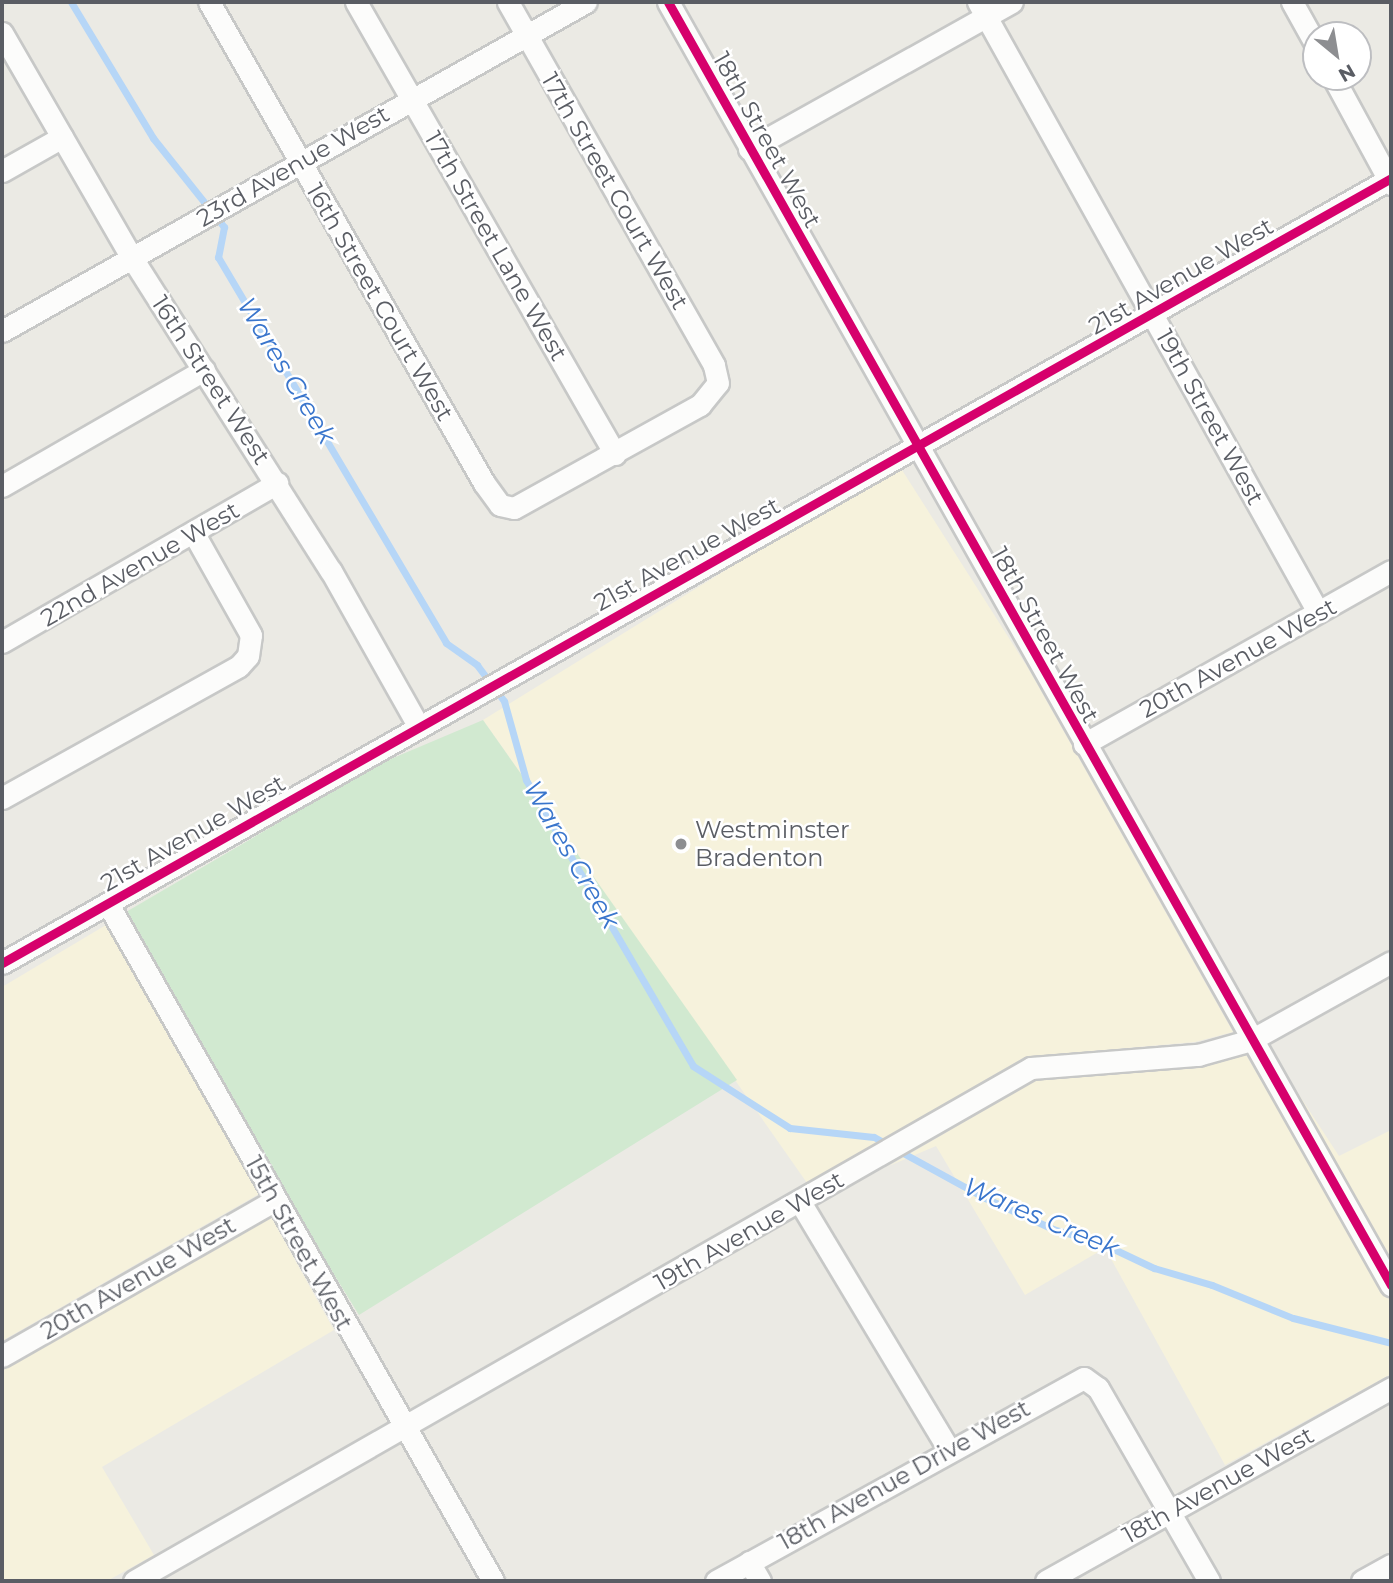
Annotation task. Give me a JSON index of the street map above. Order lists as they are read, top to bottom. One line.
{"streets":{"street":["18th Street West","23rd Avenue West","17th Street Court West","17th Street Lane West","21st Avenue West","16th Street Court West","16th Street West","19th Street West","22nd Avenue West","20th Avenue West","19th Avenue West","15th Street West","18th Avenue Drive West","18th Avenue West"]},"crossings":[["18th Street West","21st Avenue West"],["18th Street West","20th Avenue West"],["18th Street West","19th Avenue West"],["23rd Avenue West","17th Street Court West"],["23rd Avenue West","17th Street Lane West"],["23rd Avenue West","16th Street Court West"],["23rd Avenue West","16th Street West"],["17th Street Court West","17th Street Lane West"],["17th Street Court West","16th Street Court West"],["17th Street Lane West","16th Street Court West"],["21st Avenue West","16th Street West"],["21st Avenue West","19th Street West"],["21st Avenue West","15th Street West"],["16th Street West","22nd Avenue West"],["19th Street West","20th Avenue West"],["20th Avenue West","15th Street West"],["19th Avenue West","15th Street West"],["18th Avenue Drive West","18th Avenue West"]],"water":["Wares Creek"],"places":["Westminster Bradenton"],"north":"bottom right"}
